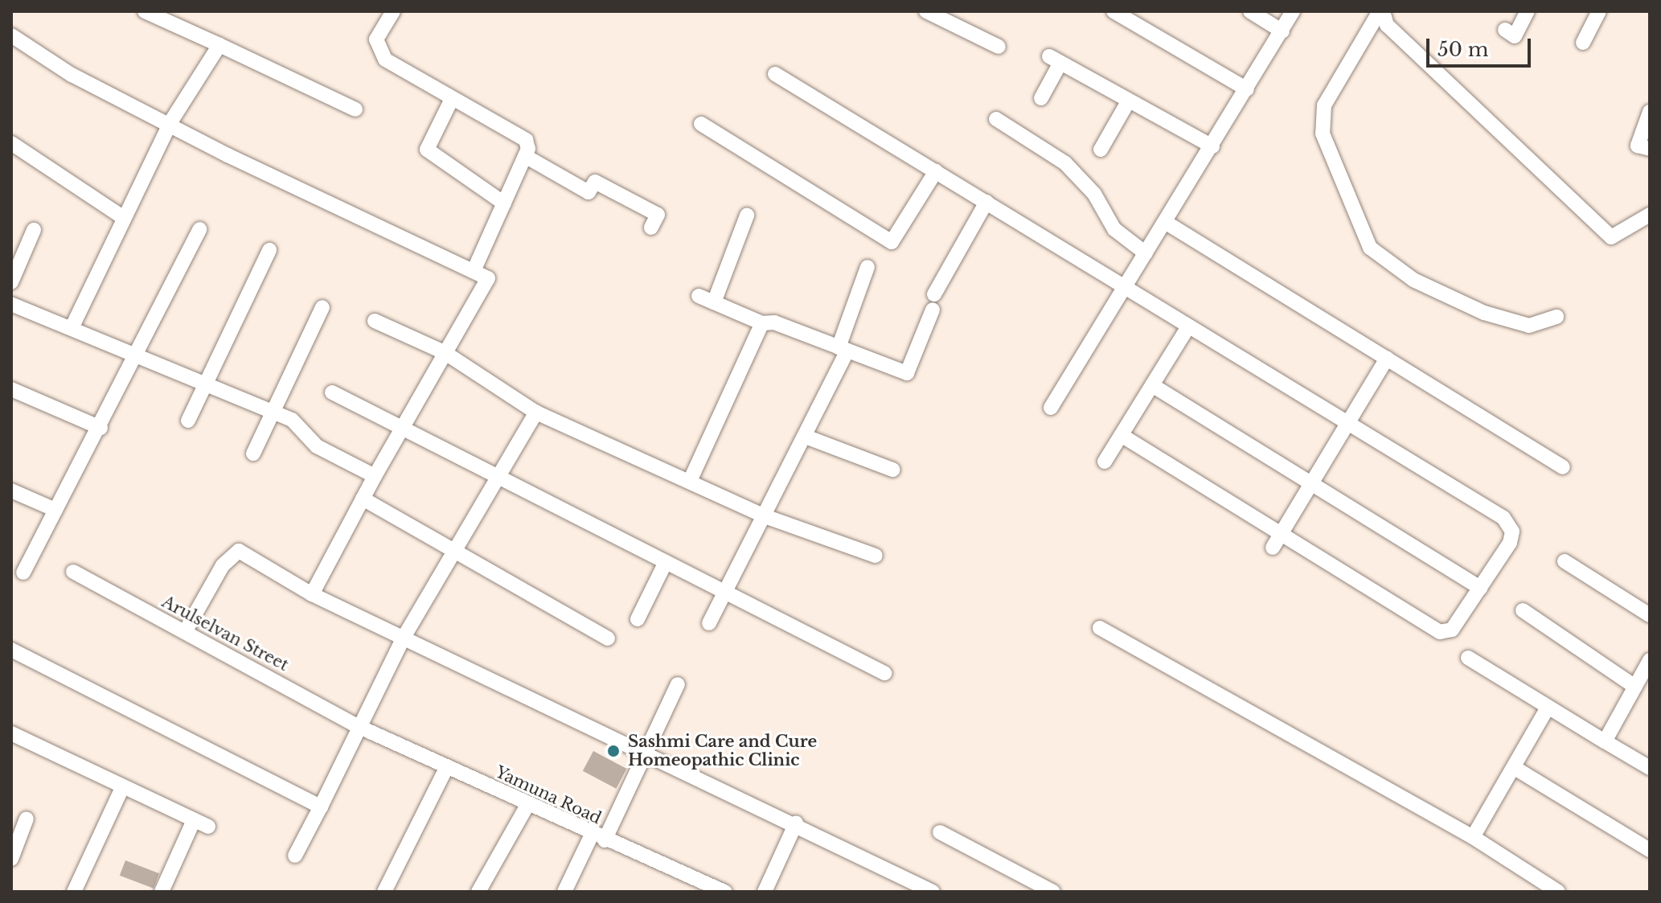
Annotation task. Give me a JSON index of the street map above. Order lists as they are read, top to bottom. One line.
{"streets":{"street":["Arulselvan Street","Yamuna Road"]},"crossings":[["Arulselvan Street","Yamuna Road"]],"places":["Sashmi Care and Cure Homeopathic Clinic"],"scale_bar":"50 m"}
